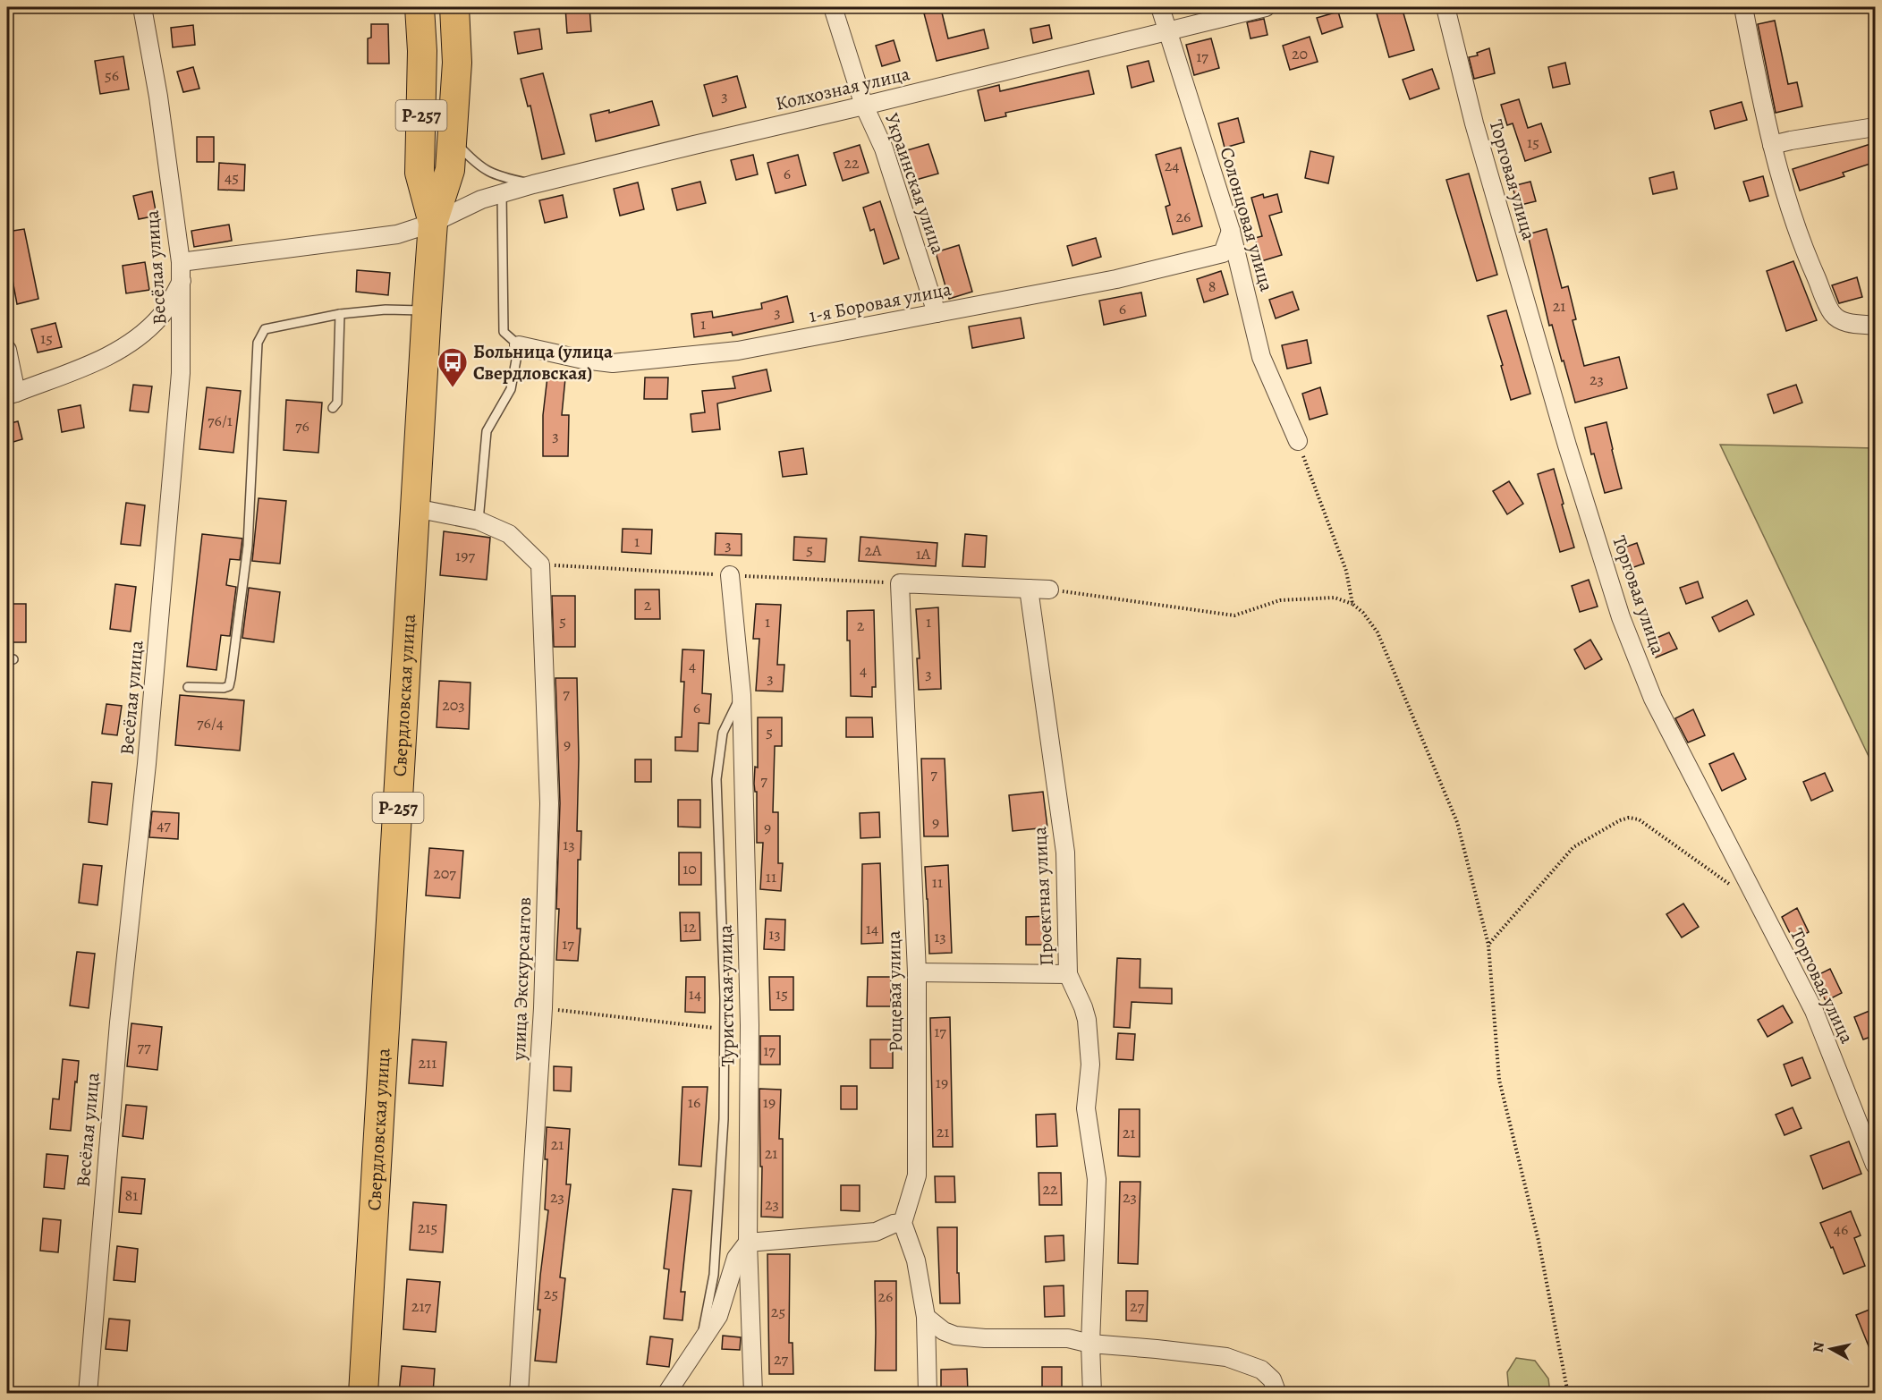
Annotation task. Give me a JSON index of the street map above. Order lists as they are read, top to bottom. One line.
{"streets":{"highway":["Р-257","Свердловская улица"],"street":["Колхозная улица","Торговая улица","Украинская улица","Солонцовая улица","Весёлая улица","1-я Боровая улица","Проектная улица","улица Экскурсантов","Рощевая улица","Туристская улица"]},"crossings":[["Колхозная улица","Украинская улица"],["Колхозная улица","Солонцовая улица"],["Колхозная улица","Весёлая улица"],["Колхозная улица","Свердловская улица"],["Украинская улица","1-я Боровая улица"],["Солонцовая улица","1-я Боровая улица"],["Проектная улица","Рощевая улица"]],"places":{"bus stop":["Больница (улица Свердловская)"]},"house_numbers":["20","17","56","3","15","22","24","6","45","26","8","21","6","3","1","15","23","76/1","76","3","1","3","5","2А","1А","197","2","5","1","1","2","4","4","3","3","7","203","6","76/4","5","9","7","7","9","47","9","13","10","207","11","11","12","14","13","13","17","14","15","17","77","17","211","19","16","19","21","21","21","21","22","81","23","23","23","215","46","25","26","217","27","25","27"],"north":"left"}
